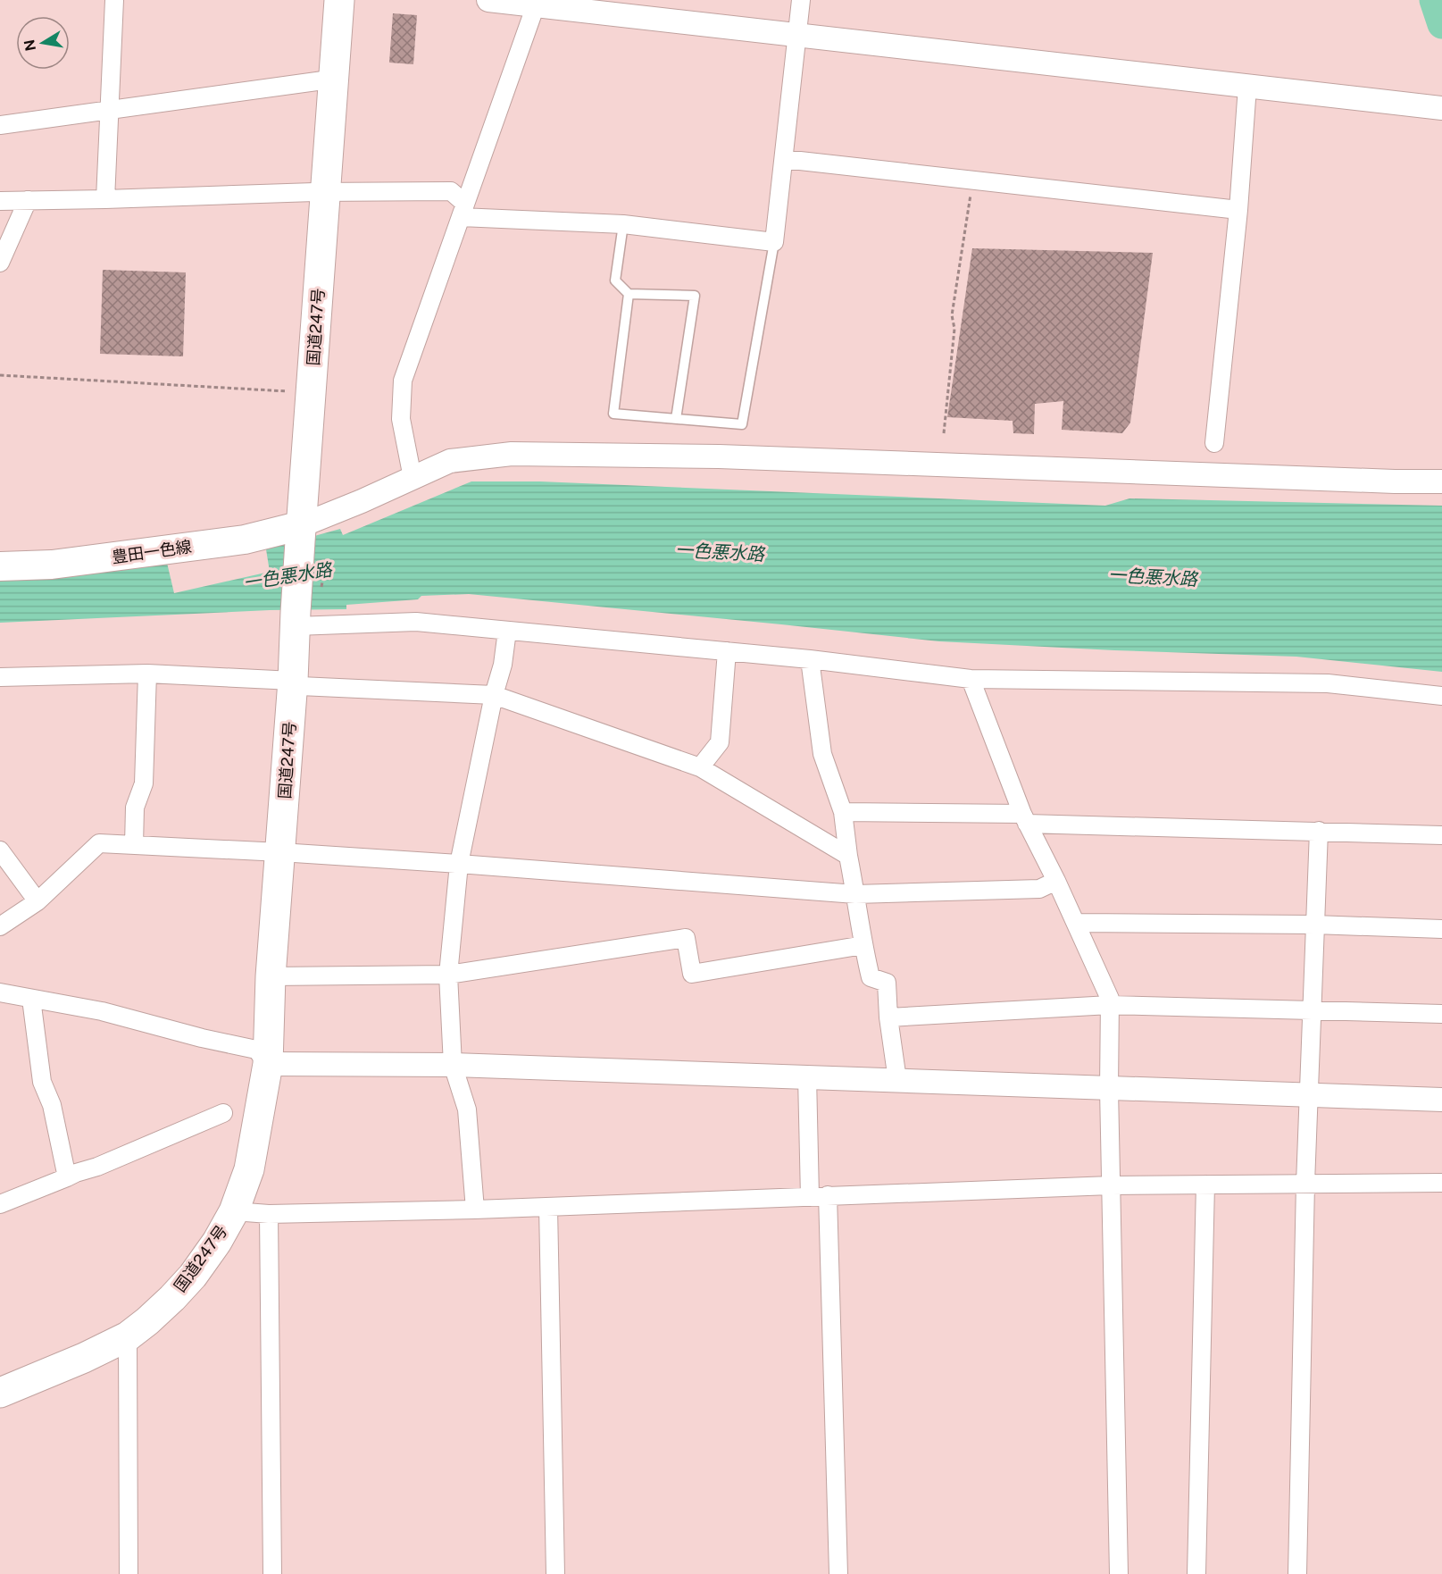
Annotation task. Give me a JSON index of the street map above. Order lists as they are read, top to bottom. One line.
{"streets":{"highway":["国道247号"],"main road":["豊田一色線"]},"crossings":[["国道247号","豊田一色線"]],"water":["一色悪水路"],"north":"left"}
